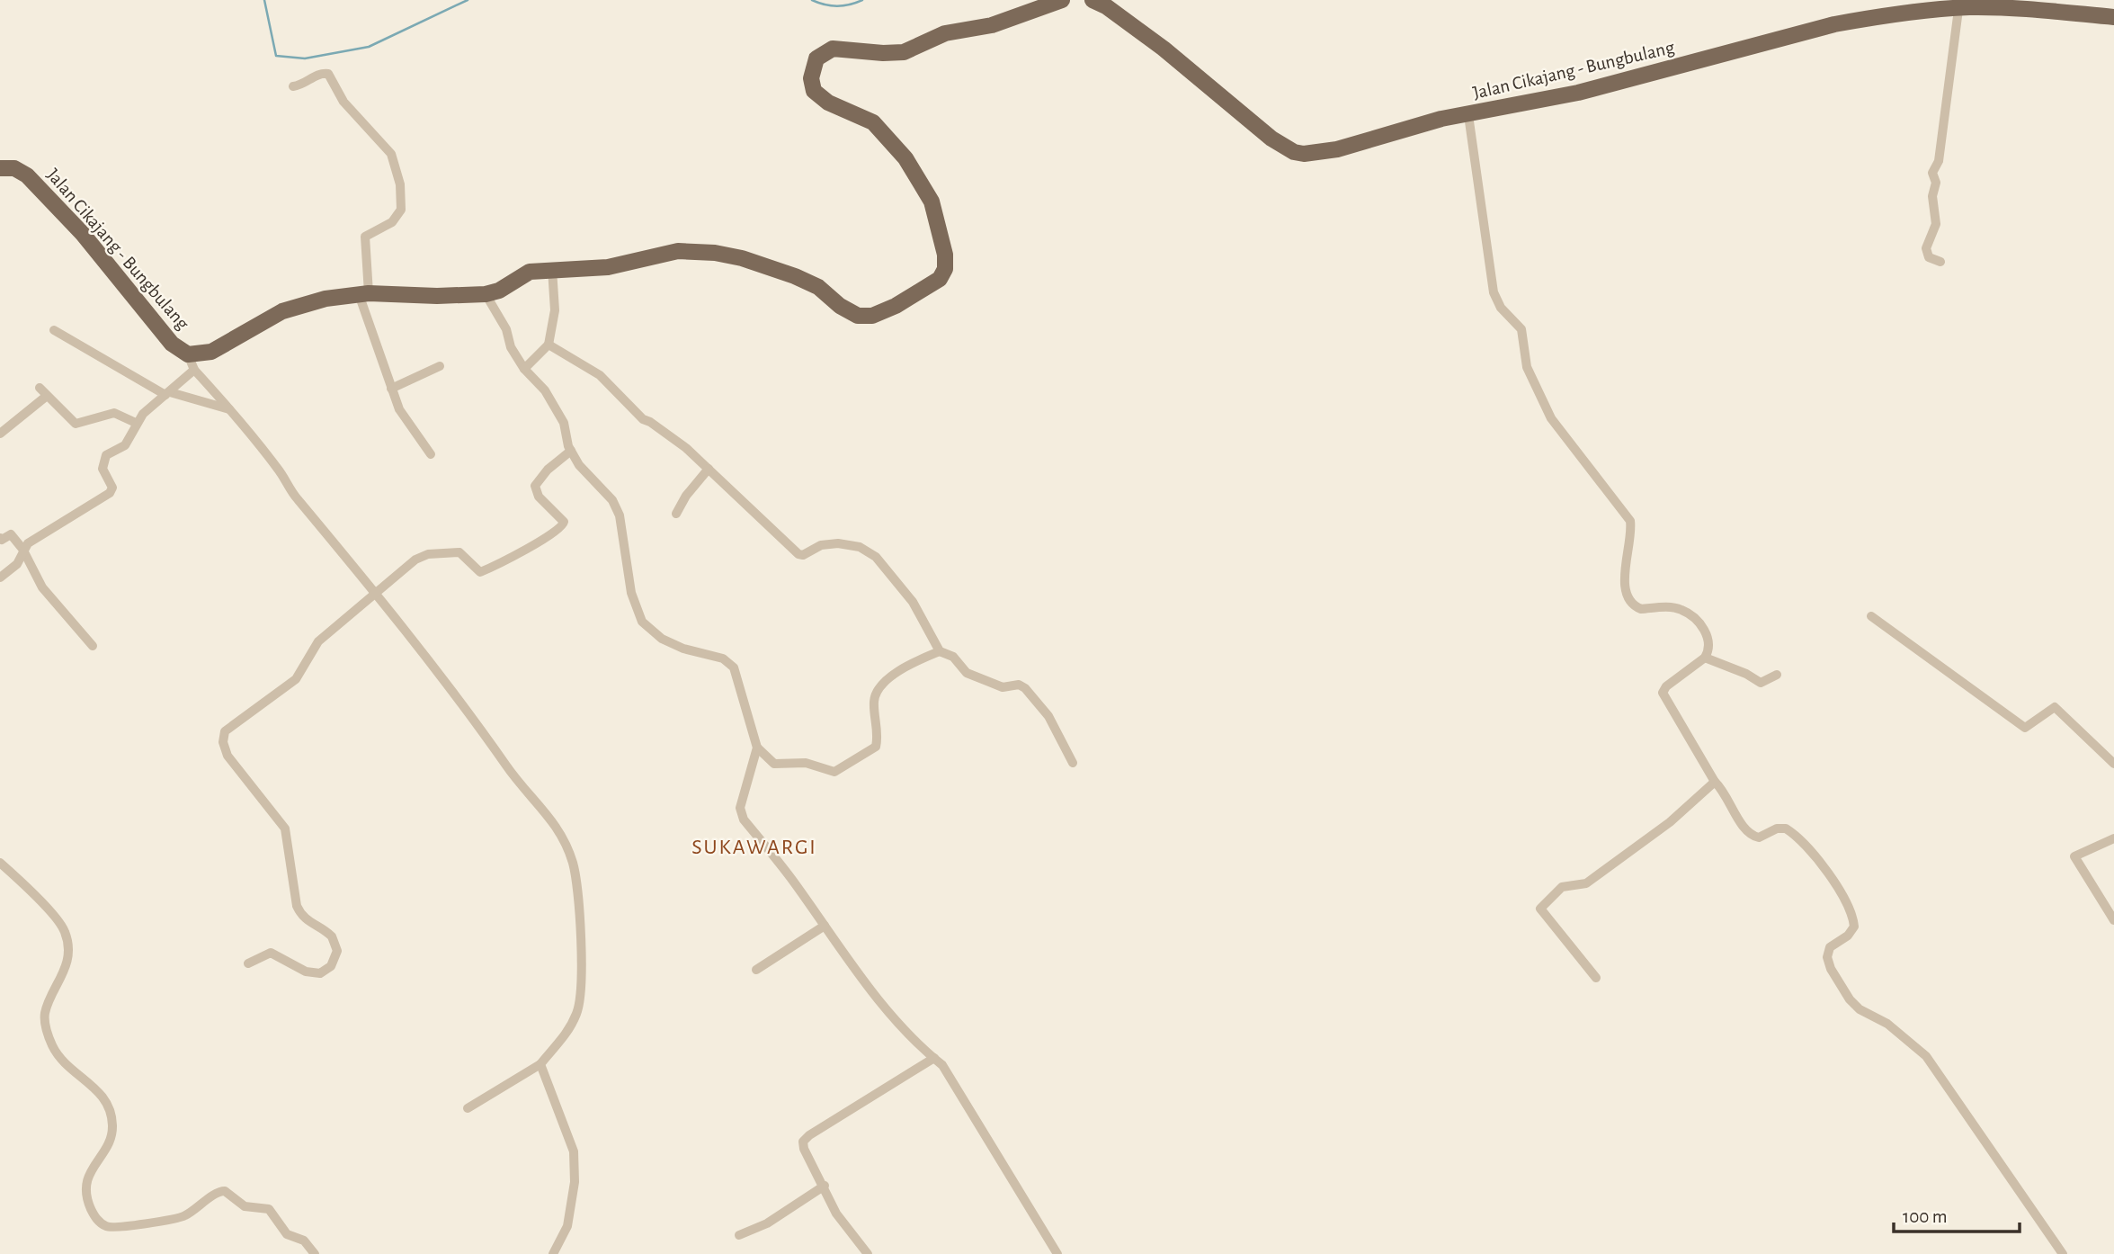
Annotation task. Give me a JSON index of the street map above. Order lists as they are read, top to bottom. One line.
{"streets":{"main road":["Jalan Cikajang - Bungbulang"]},"districts":["SUKAWARGI"],"scale_bar":"100 m"}
